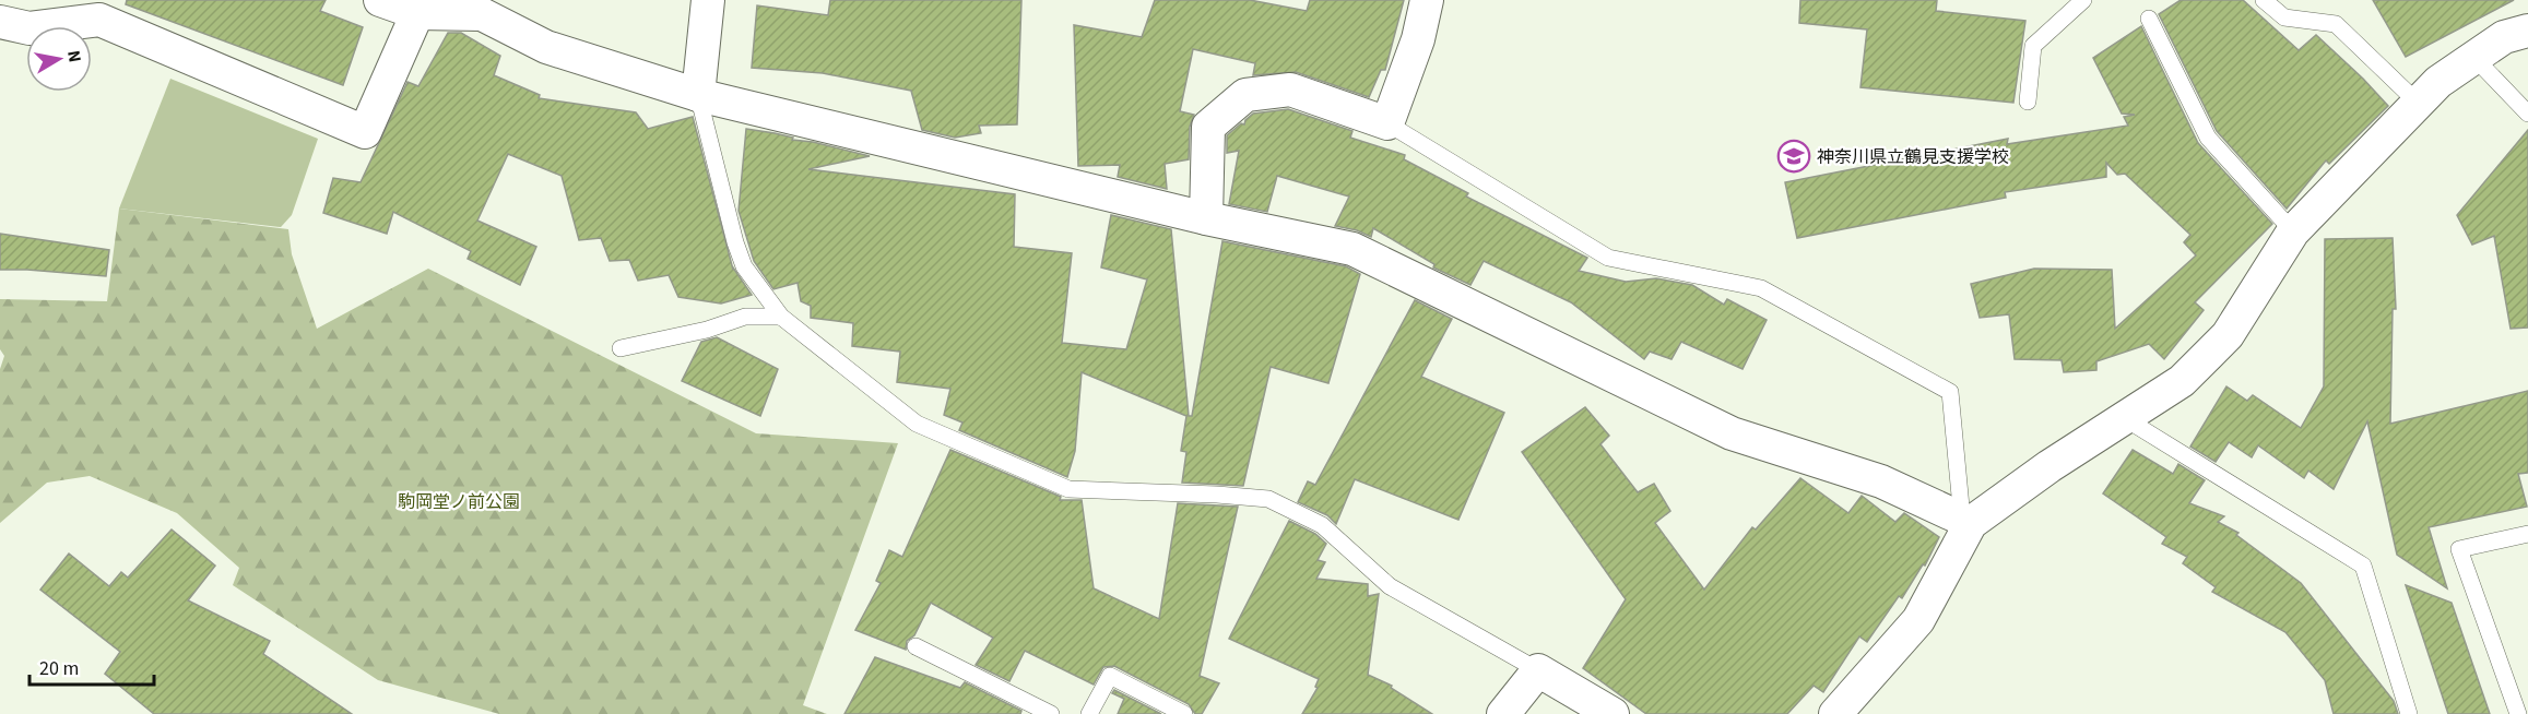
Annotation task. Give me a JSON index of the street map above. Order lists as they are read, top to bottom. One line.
{"parks":["駒岡堂ノ前公園"],"places":{"school or university":["神奈川県立鶴見支援学校"]},"scale_bar":"20 m","north":"right"}
